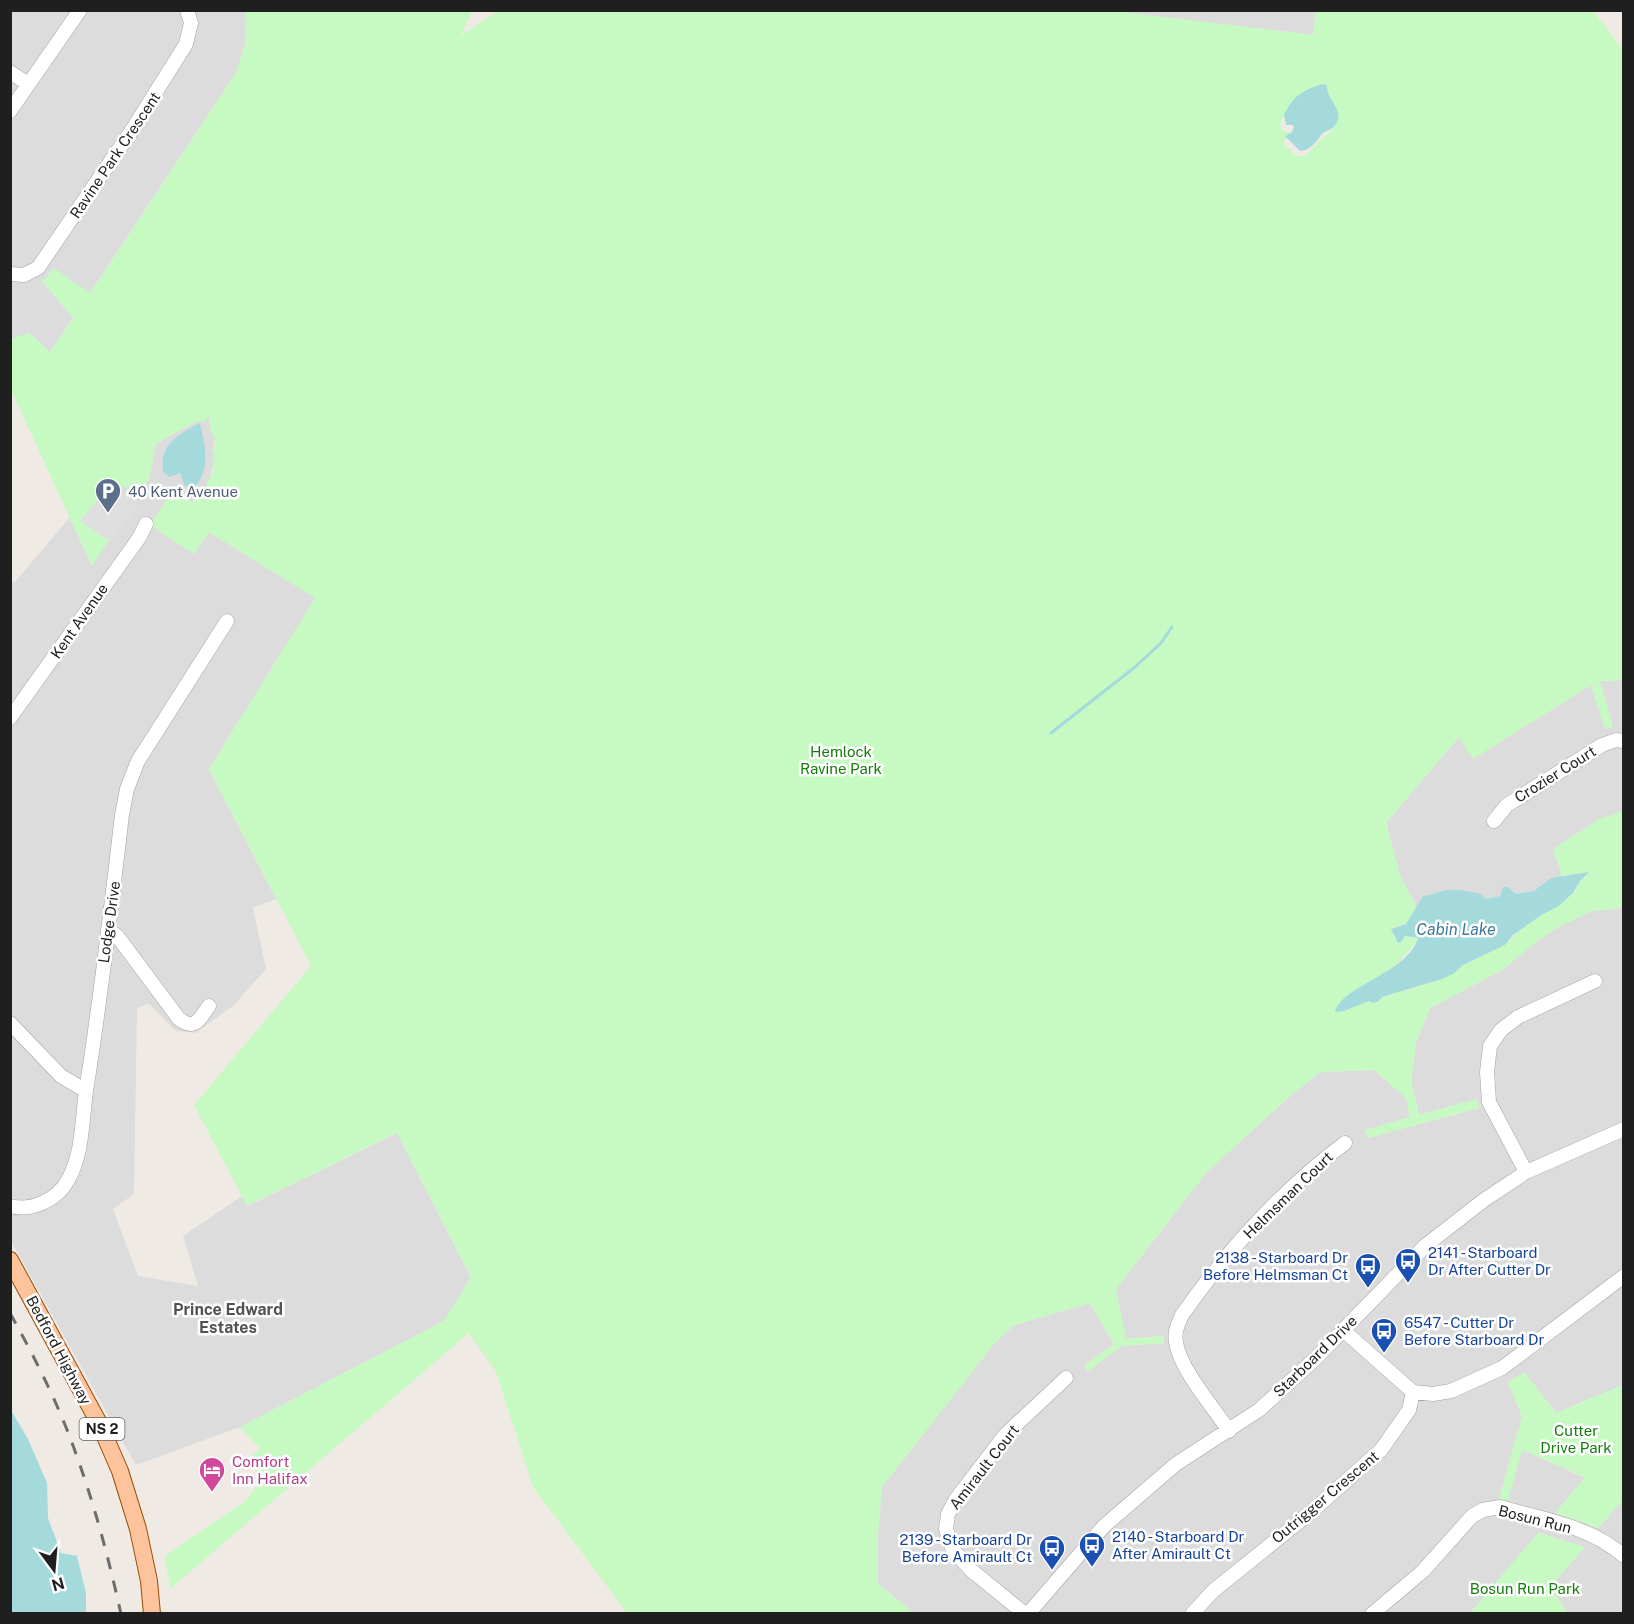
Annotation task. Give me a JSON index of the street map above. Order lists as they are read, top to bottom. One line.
{"streets":{"main road":["Bedford Highway","NS 2"],"street":["Ravine Park Crescent","Kent Avenue","Crozier Court","Lodge Drive","Helmsman Court","Starboard Drive","Amirault Court","Outrigger Crescent","Bosun Run"]},"crossings":[["Helmsman Court","Starboard Drive"],["Starboard Drive","Amirault Court"]],"districts":["Prince Edward Estates"],"water":["Cabin Lake"],"parks":["Hemlock Ravine Park","Cutter Drive Park","Bosun Run Park"],"places":{"parking":["40 Kent Avenue"],"bus stop":["2141 - Starboard Dr After Cutter Dr","2138 - Starboard Dr Before Helmsman Ct","6547 - Cutter Dr Before Starboard Dr","2140 - Starboard Dr After Amirault Ct","2139 - Starboard Dr Before Amirault Ct"],"hotel":["Comfort Inn Halifax"]},"north":"bottom"}
